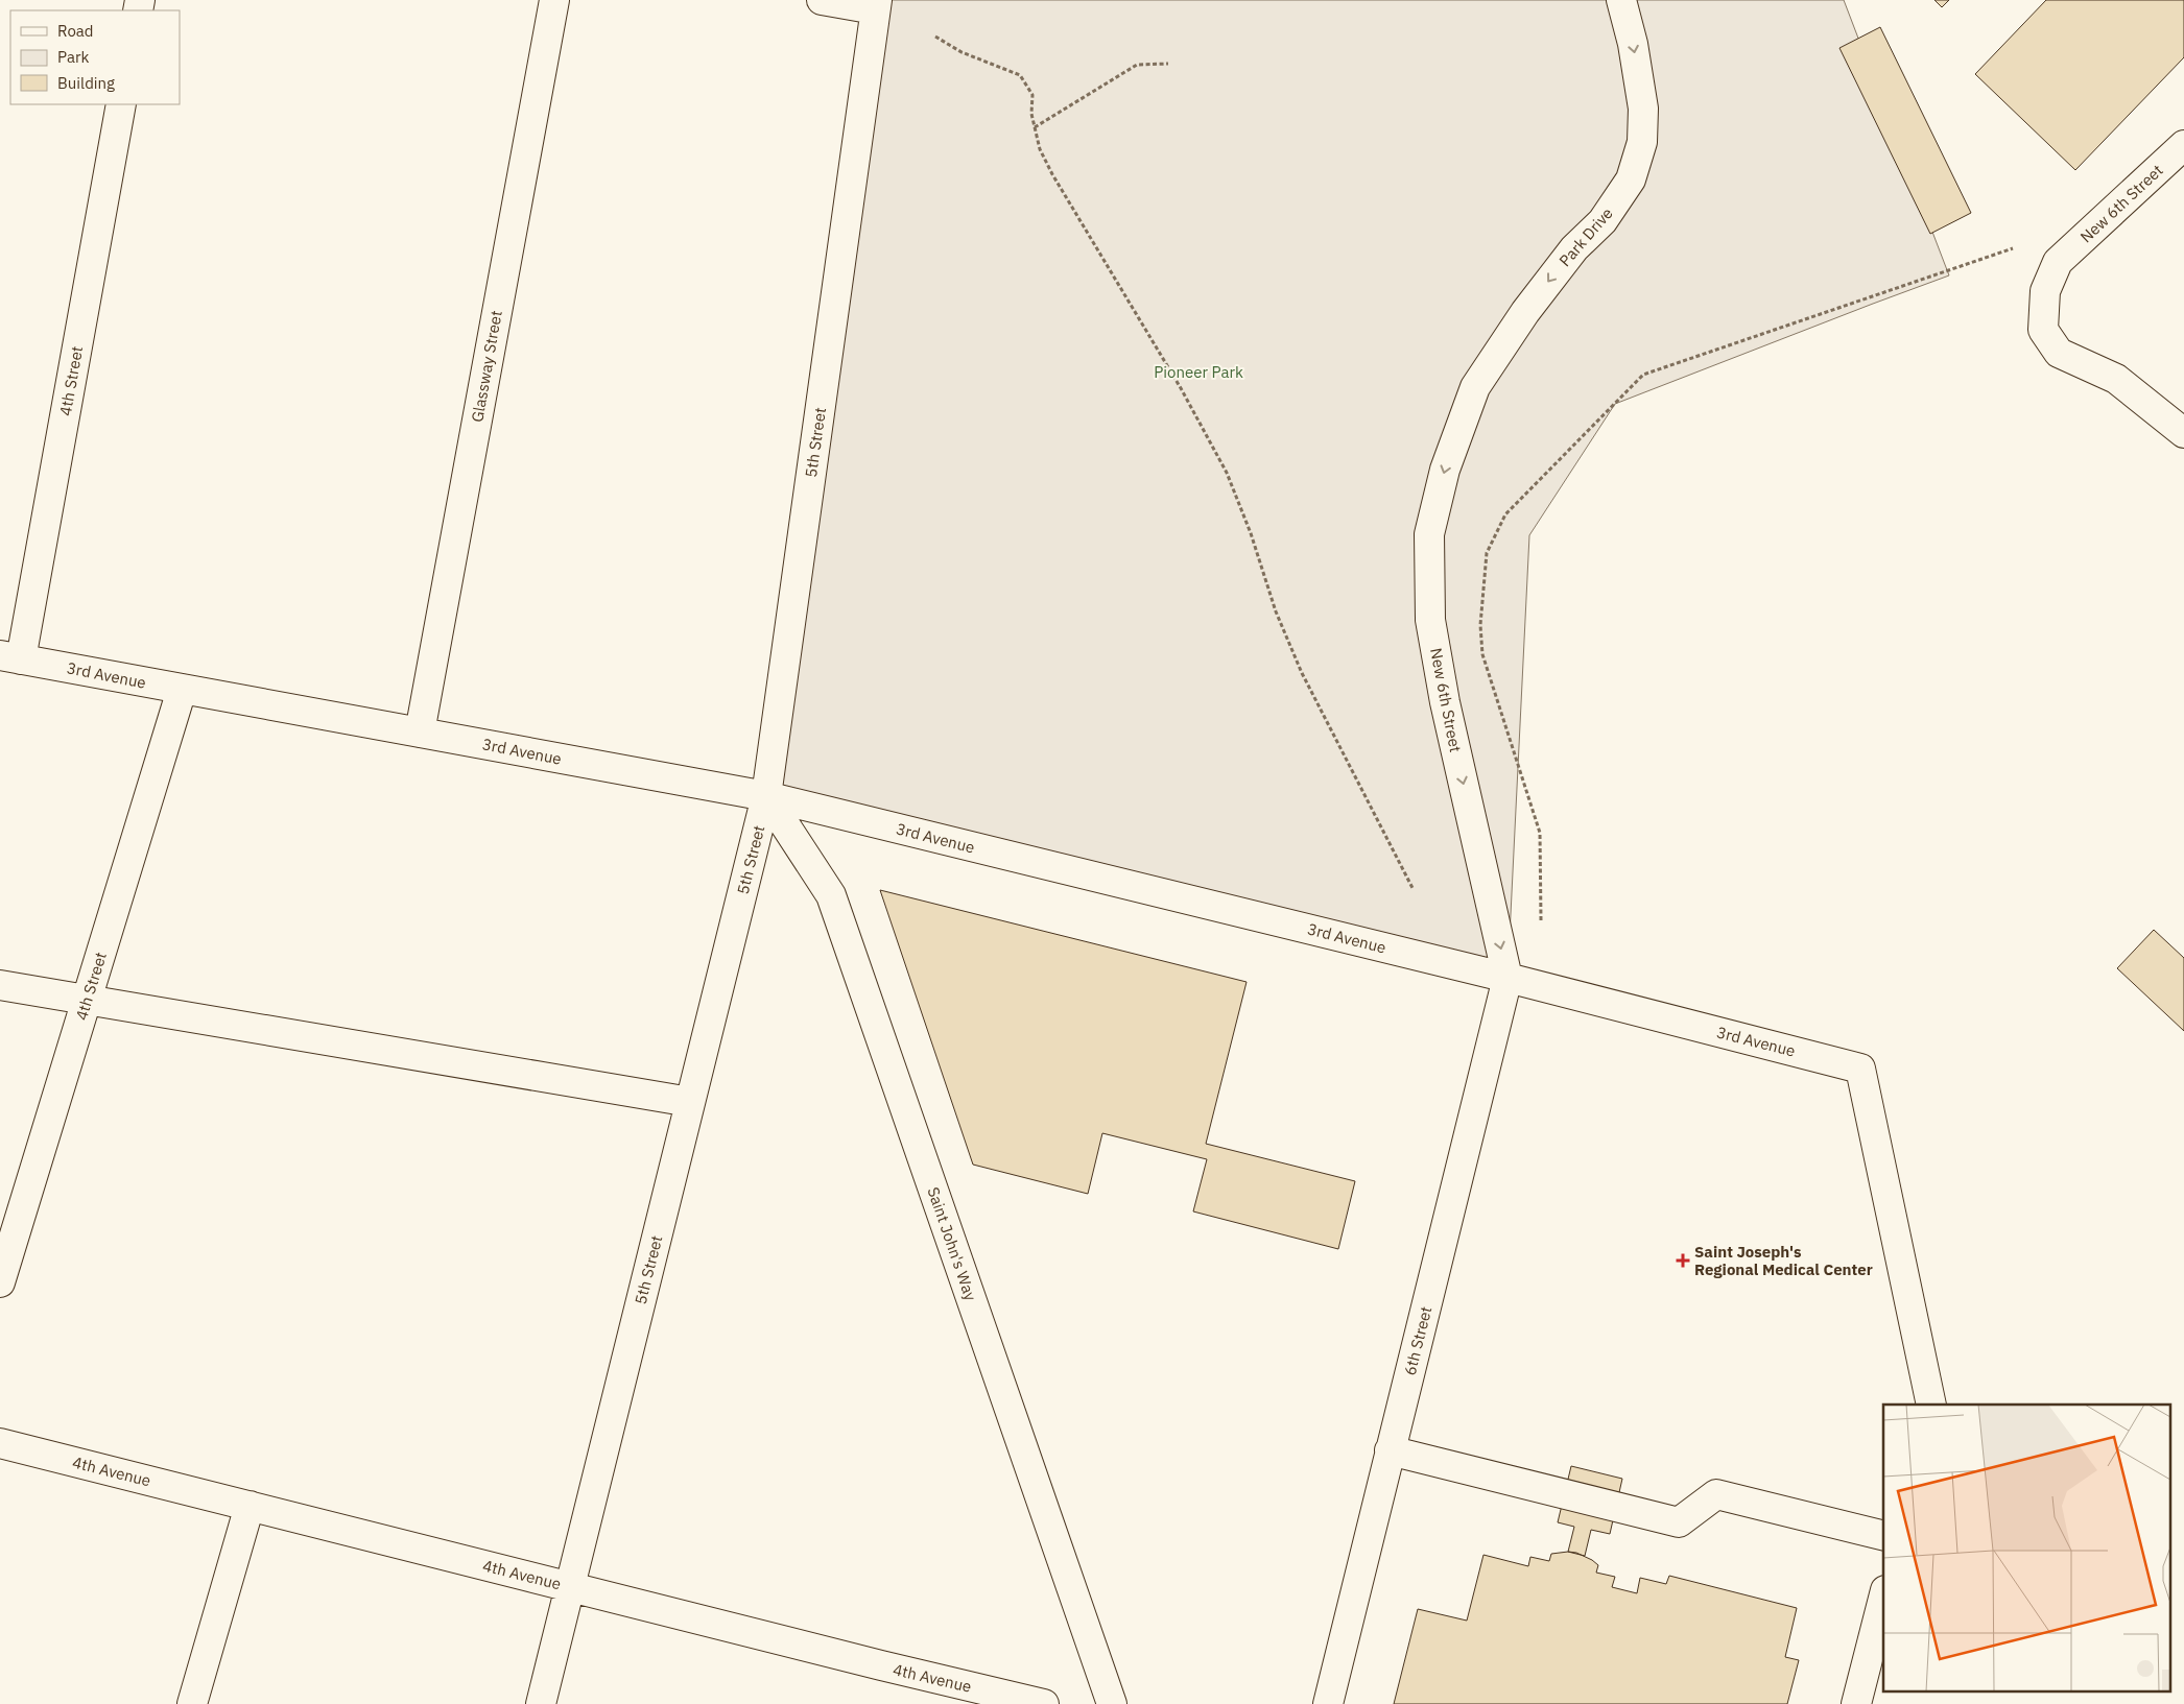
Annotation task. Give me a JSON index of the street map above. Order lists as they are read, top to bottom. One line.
{"streets":{"street":["New 6th Street","Park Drive","Glassway Street","4th Street","5th Street","3rd Avenue","Saint John's Way","6th Street","4th Avenue"]},"crossings":[["New 6th Street","Park Drive"],["New 6th Street","3rd Avenue"],["New 6th Street","6th Street"],["Glassway Street","3rd Avenue"],["4th Street","3rd Avenue"],["5th Street","3rd Avenue"],["5th Street","Saint John's Way"],["5th Street","4th Avenue"],["3rd Avenue","Saint John's Way"],["3rd Avenue","6th Street"]],"one_way":["New 6th Street","Park Drive"],"parks":["Pioneer Park"],"places":{"health":["Saint Joseph's Regional Medical Center"]},"legend":["Road","Park","Building"]}
